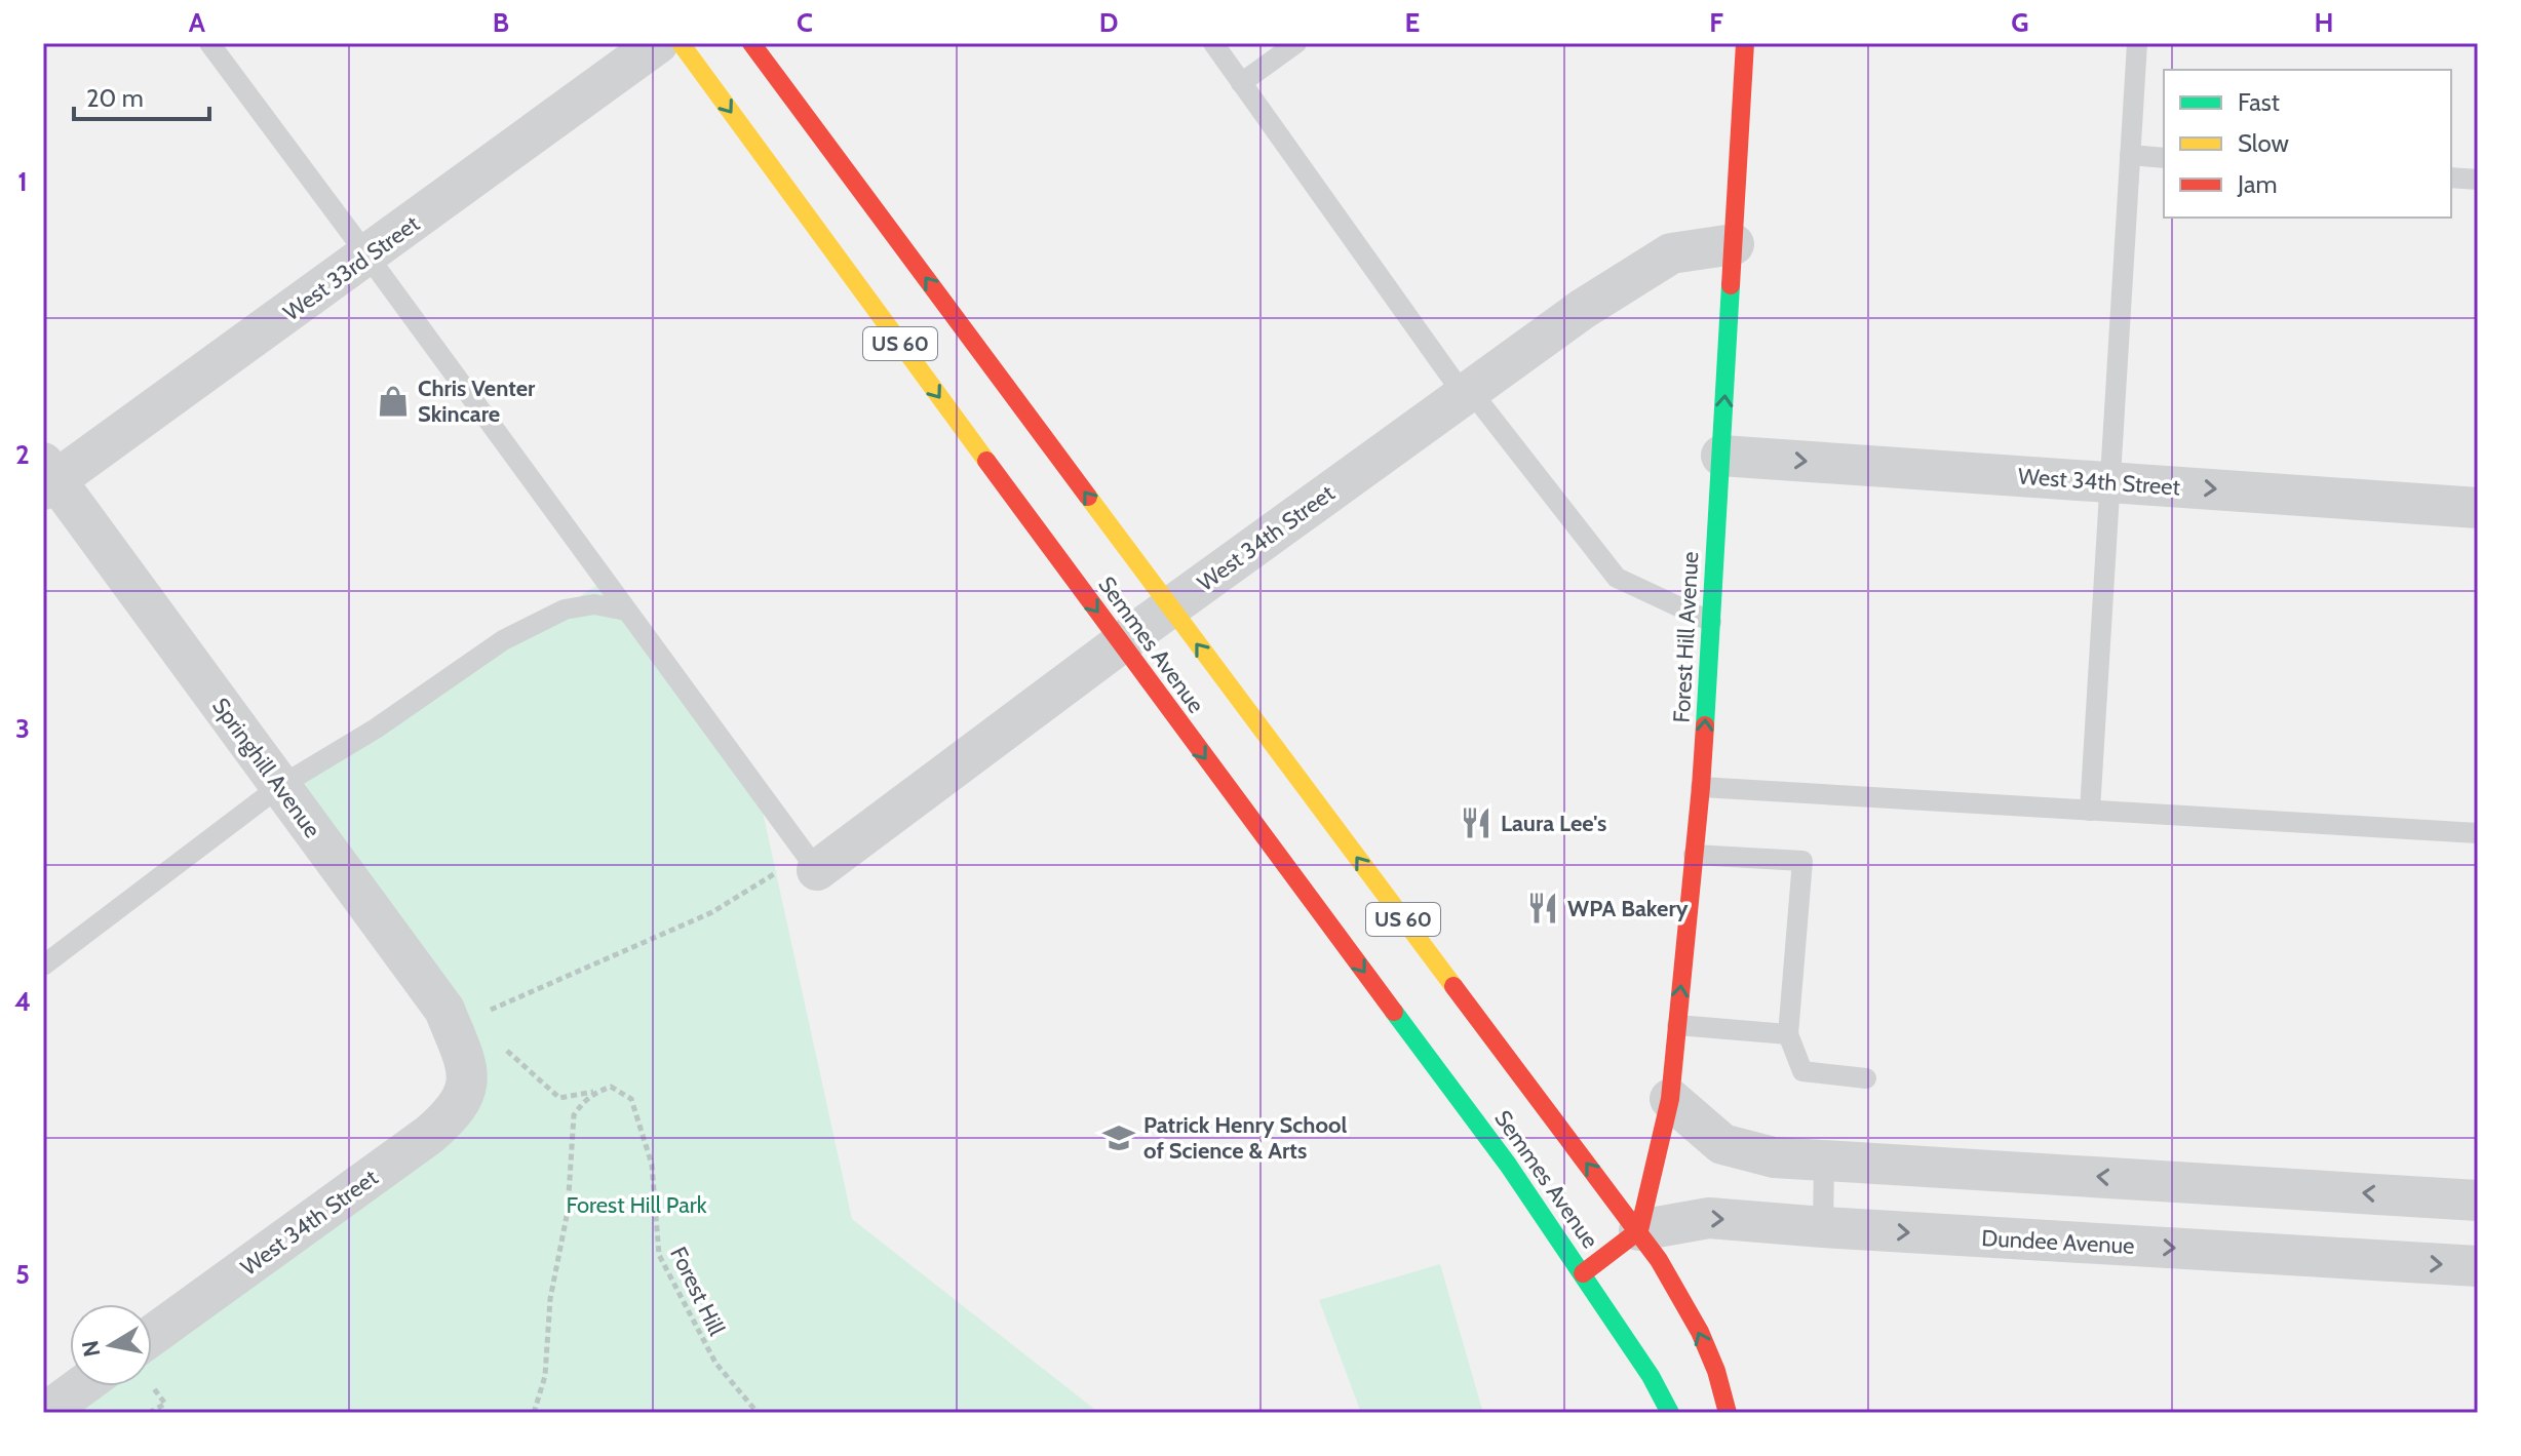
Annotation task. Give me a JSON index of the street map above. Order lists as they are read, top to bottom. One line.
{"streets":{"main road":["US 60","Forest Hill Avenue","Semmes Avenue"],"street":["West 33rd Street","West 34th Street","Springhill Avenue","Dundee Avenue"],"path":["Forest Hill"]},"crossings":[["West 33rd Street","Springhill Avenue"],["US 60","Forest Hill Avenue"],["US 60","Semmes Avenue"],["US 60","Dundee Avenue"],["West 34th Street","Forest Hill Avenue"],["West 34th Street","Semmes Avenue"],["West 34th Street","Springhill Avenue"],["Forest Hill Avenue","Semmes Avenue"],["Forest Hill Avenue","Dundee Avenue"],["Semmes Avenue","Dundee Avenue"]],"one_way":["Forest Hill Avenue"],"parks":["Forest Hill Park"],"places":{"shop":["Chris Venter Skincare"],"restaurant":["Laura Lee's","WPA Bakery"],"school or university":["Patrick Henry School of Science & Arts"]},"legend":["Fast","Slow","Jam"],"scale_bar":"20 m","north":"left","grid":{"columns":["A","B","C","D","E","F","G","H"],"rows":["1","2","3","4","5"]}}
